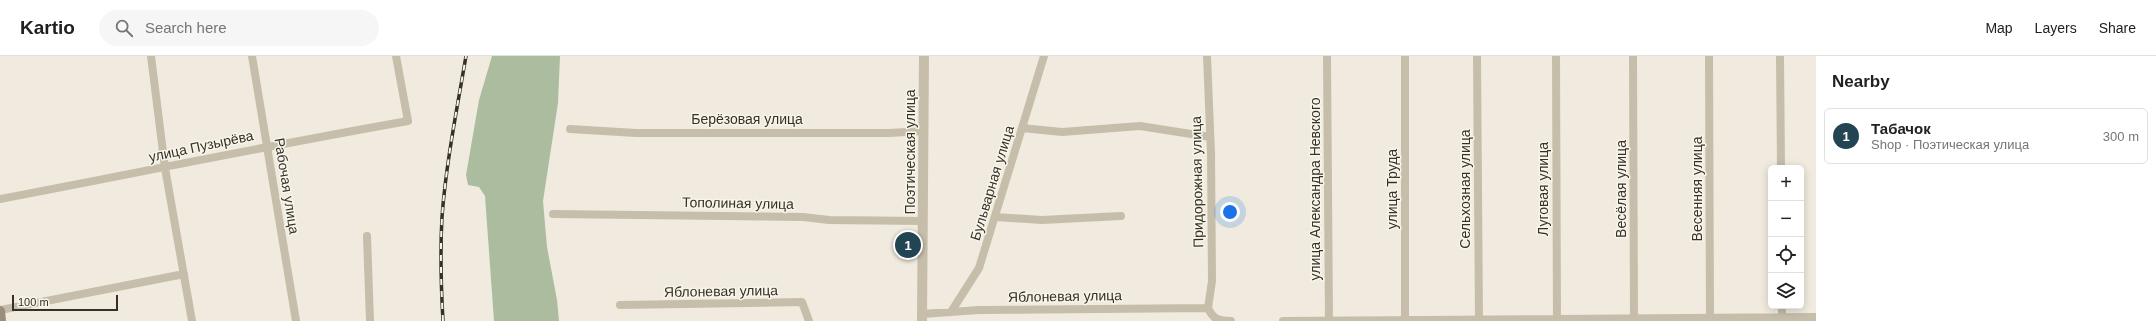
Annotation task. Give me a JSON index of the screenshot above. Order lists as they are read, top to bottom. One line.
{"streets":{"street":["Берёзовая улица","улица Пузырёва","Поэтическая улица","Придорожная улица","Бульварная улица","Рабочая улица","улица Александра Невского","улица Труда","Сельхозная улица","Луговая улица","Весёлая улица","Весенняя улица","Тополиная улица","Яблоневая улица"]},"crossings":[["Берёзовая улица","Поэтическая улица"],["улица Пузырёва","Рабочая улица"],["Поэтическая улица","Тополиная улица"],["Поэтическая улица","Яблоневая улица"],["Придорожная улица","Яблоневая улица"],["Бульварная улица","Яблоневая улица"]],"scale_bar":"100 m","page":{"header":"Kartio","search":"Search here","nav":["Map","Layers","Share"],"heading":"Nearby","list":[{"mark":"1","name":"Табачок","note":"Shop · Поэтическая улица","value":"300 m"}],"map_buttons":["+","−"],"pins":"1","scale":"100 m"}}
